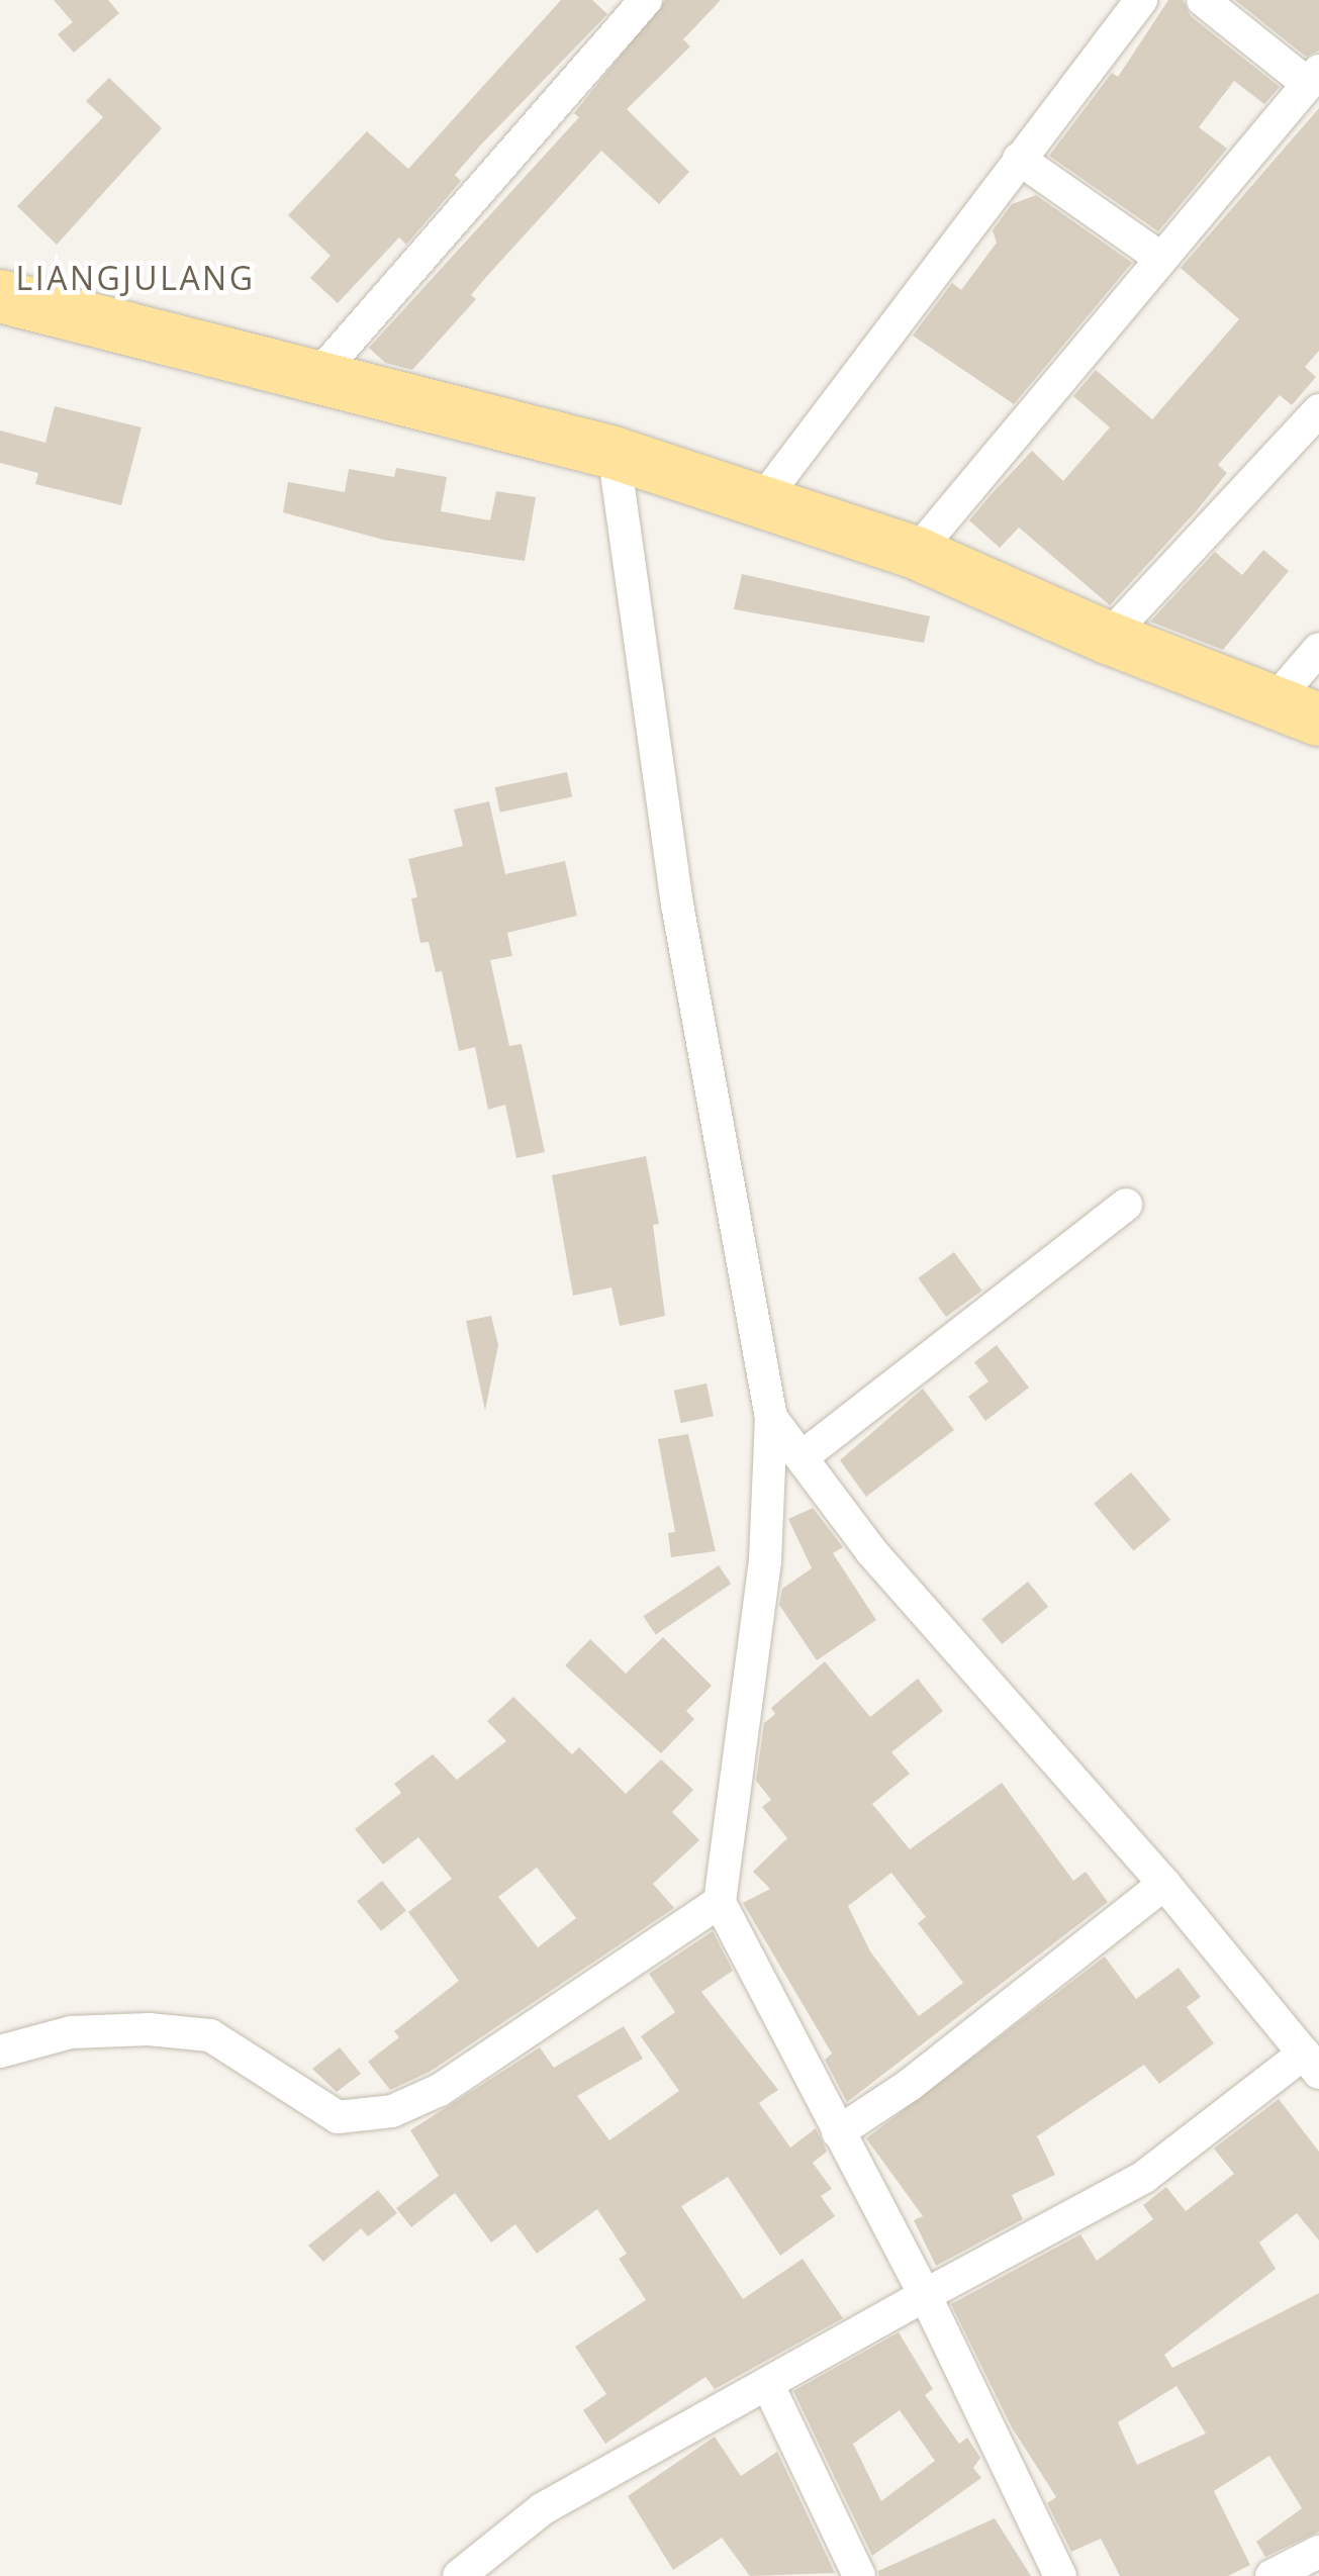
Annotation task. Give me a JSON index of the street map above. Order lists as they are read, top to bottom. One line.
{"districts":["LIANGJULANG"]}
